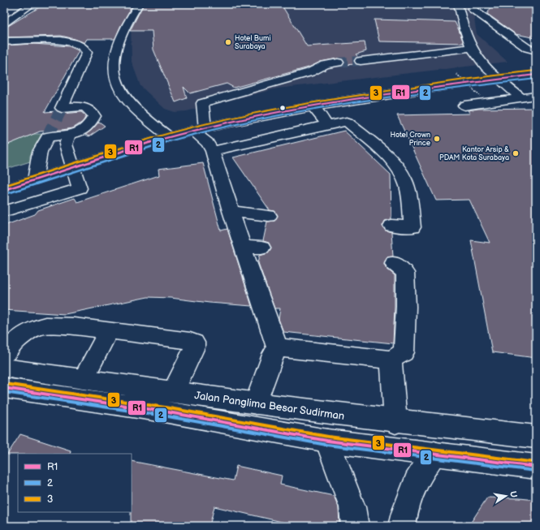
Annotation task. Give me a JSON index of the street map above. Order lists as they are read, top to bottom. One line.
{"streets":{"main road":["Jalan Panglima Besar Sudirman"]},"places":["Hotel Bumi Surabaya","Hotel Crown Prince","Kantor Arsip & PDAM Kota Surabaya"],"lines":["transit line 3","transit line R1","transit line 2"],"legend":["R1","2","3"],"north":"right"}
